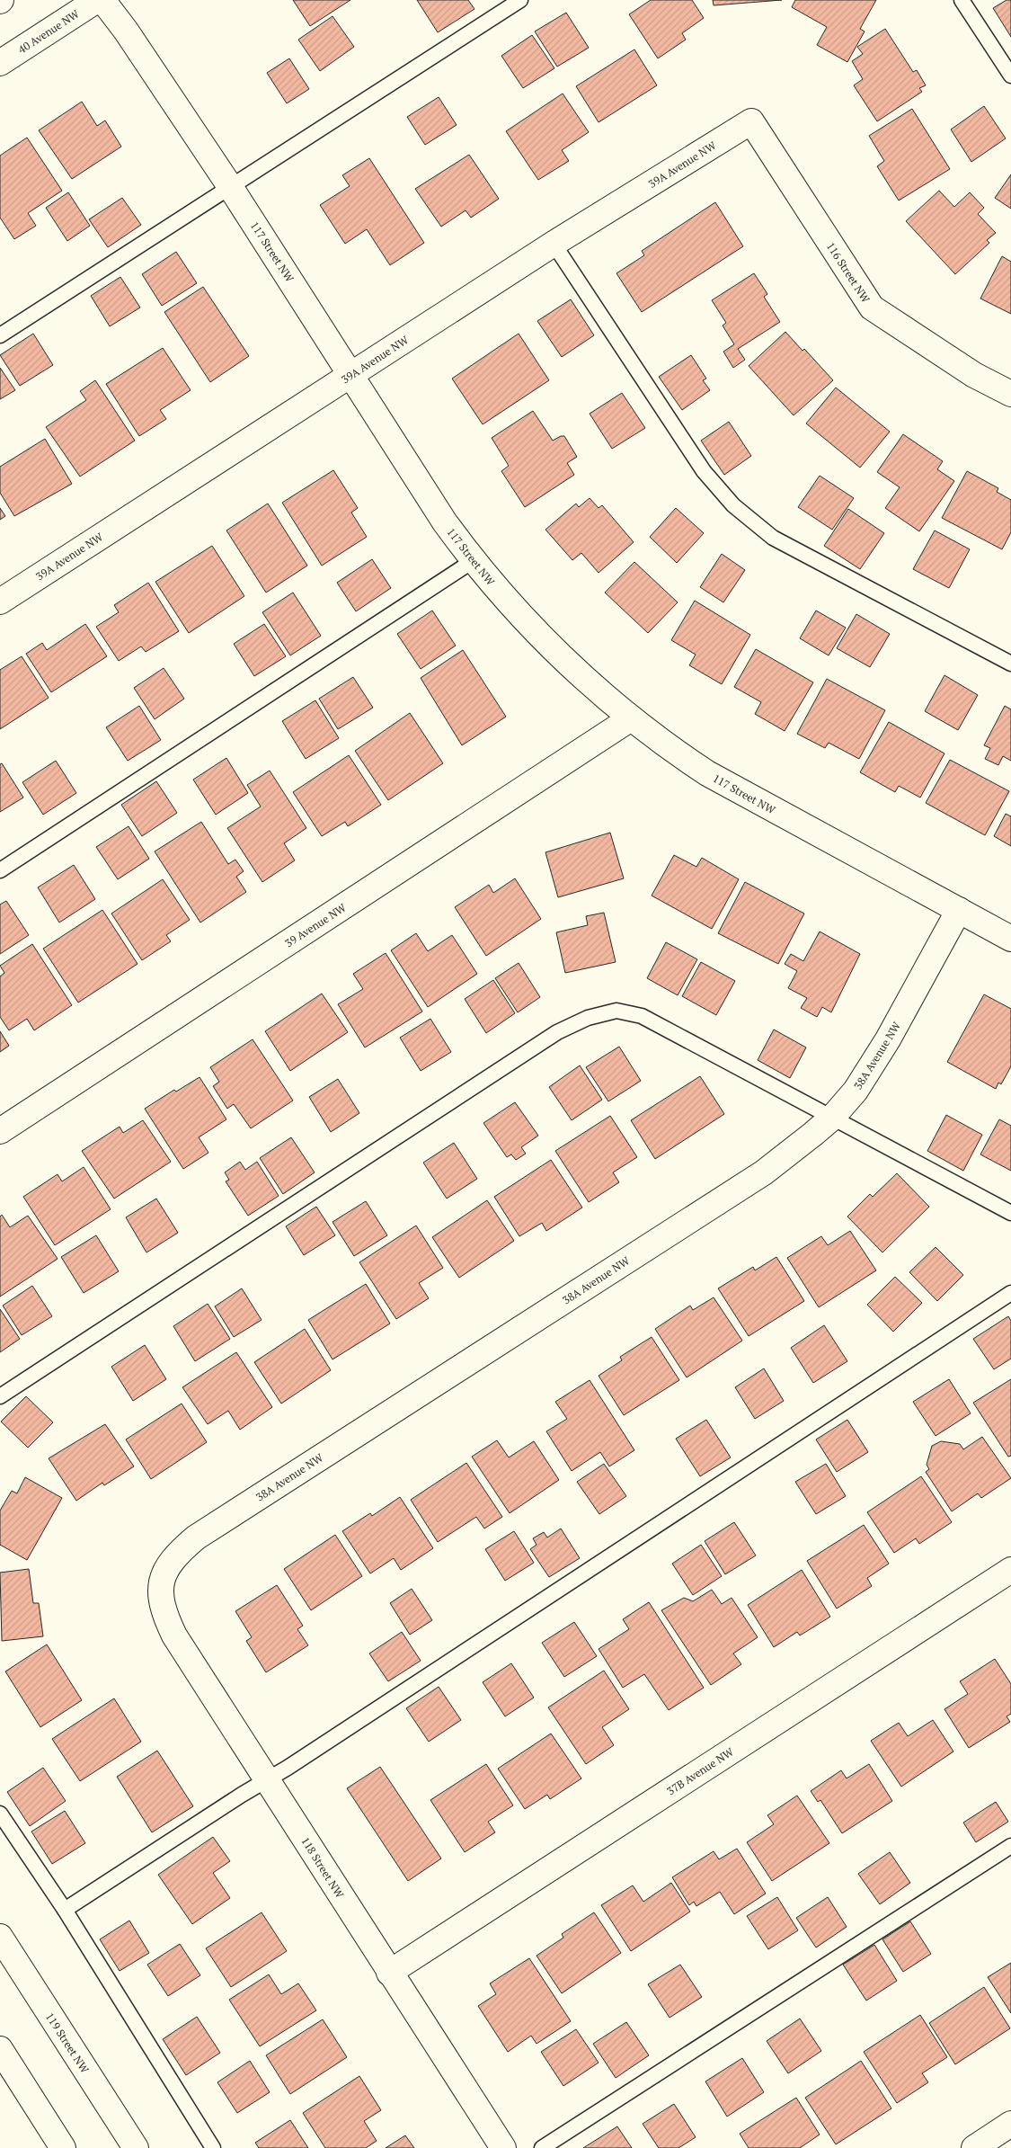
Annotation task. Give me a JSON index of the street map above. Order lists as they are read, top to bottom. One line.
{"streets":{"street":["40 Avenue NW","39A Avenue NW","117 Street NW","116 Street NW","39 Avenue NW","38A Avenue NW","37B Avenue NW","118 Street NW","119 Street NW"]},"crossings":[["39A Avenue NW","117 Street NW"],["39A Avenue NW","116 Street NW"],["117 Street NW","39 Avenue NW"],["117 Street NW","38A Avenue NW"],["38A Avenue NW","118 Street NW"],["37B Avenue NW","118 Street NW"]]}
